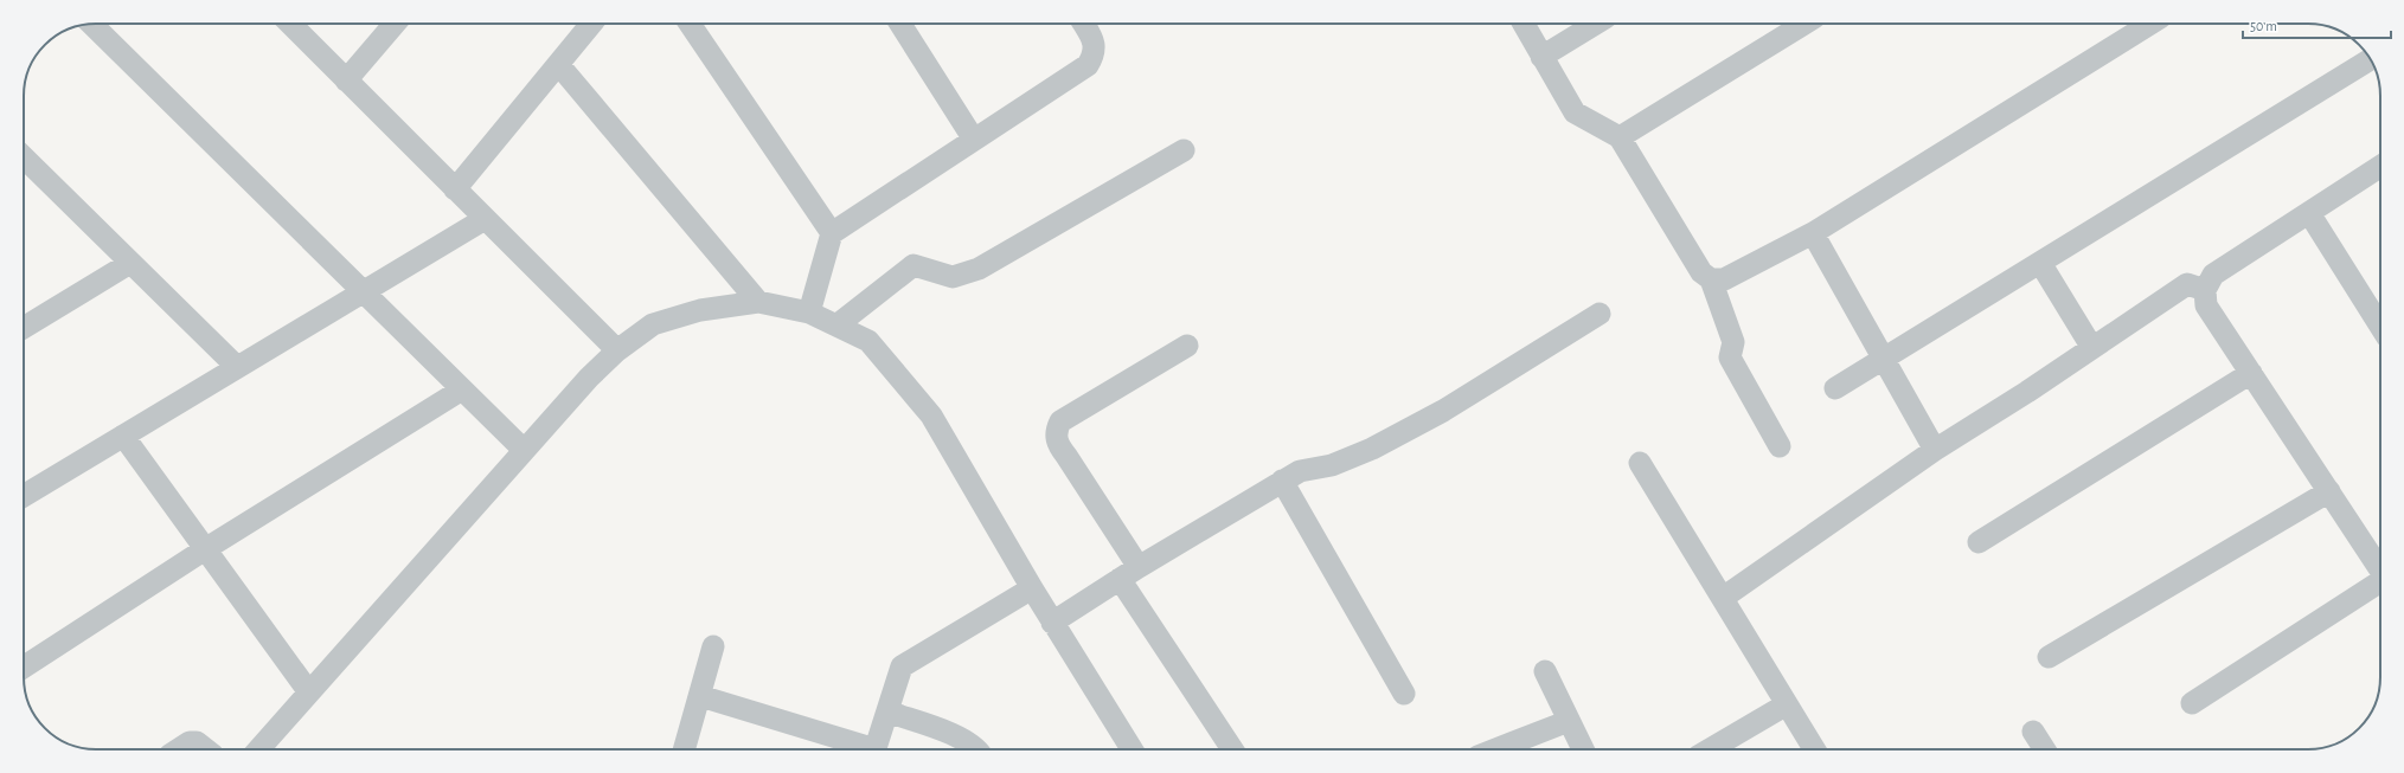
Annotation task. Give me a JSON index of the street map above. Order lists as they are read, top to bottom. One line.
{"scale_bar":"50 m"}
